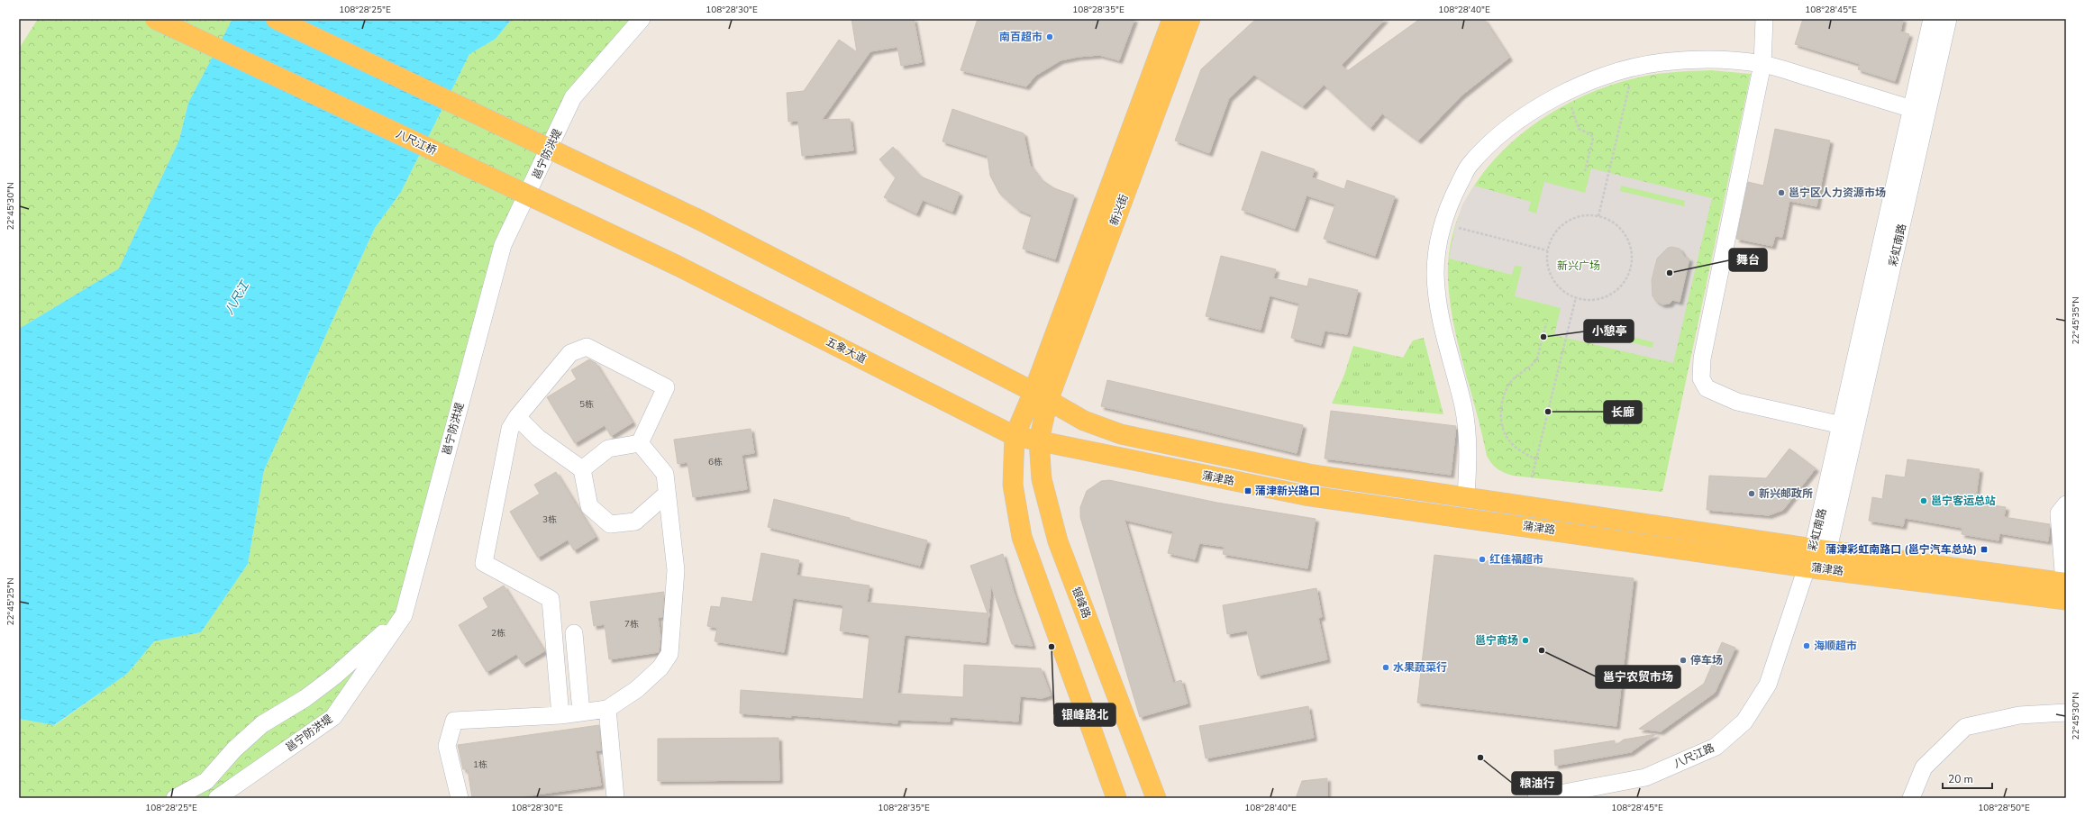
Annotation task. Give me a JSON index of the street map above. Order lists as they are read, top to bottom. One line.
{"streets":{"main road":["八尺江桥","新兴街","五象大道","蒲津路","银峰路"],"street":["邕宁防洪堤","彩虹南路","八尺江路"]},"crossings":[["八尺江桥","五象大道"],["新兴街","蒲津路"],["新兴街","银峰路"],["彩虹南路","蒲津路"],["彩虹南路","八尺江路"],["五象大道","蒲津路"],["蒲津路","银峰路"],["蒲津路","八尺江路"]],"water":["八尺江"],"parks":["新兴广场"],"places":{"other":["南百超市","邕宁区人力资源市场","舞台","小憩亭","长廊","新兴邮政所","邕宁客运总站","红佳福超市","邕宁商场","海顺超市","银峰路北","邕宁农贸市场","停车场","水果蔬菜行","粮油行"],"transit":["蒲津新兴路口","蒲津彩虹南路口 (邕宁汽车总站)"]},"house_numbers":["5栋","6栋","3栋","7栋","2栋","1栋"],"scale_bar":"20 m","coordinates":["108°28'25\"E","108°28'30\"E","108°28'35\"E","108°28'40\"E","108°28'45\"E","22°45'30\"N","22°45'35\"N","22°45'25\"N","108°28'50\"E"]}
